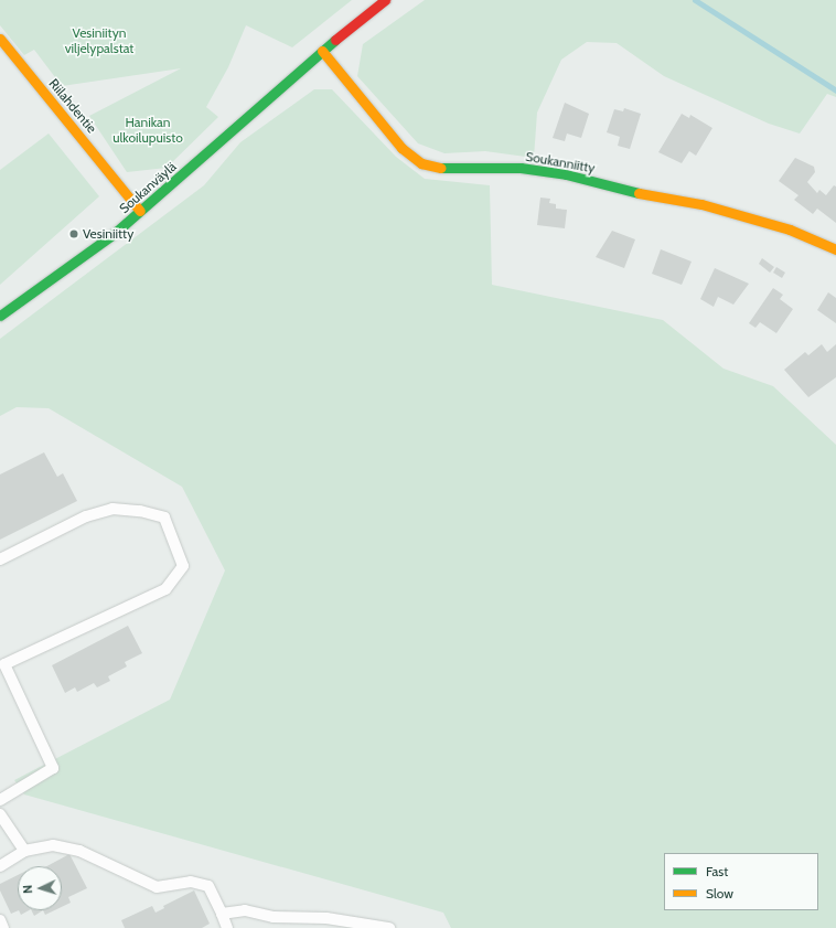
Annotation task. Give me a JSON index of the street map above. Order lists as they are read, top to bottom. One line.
{"streets":{"street":["Riilahdentie","Soukanniitty","Soukanväylä"]},"crossings":[["Riilahdentie","Soukanväylä"],["Soukanniitty","Soukanväylä"]],"parks":["Vesiniityn viljelypalstat","Hanikan ulkoilupuisto"],"places":["Vesiniitty"],"legend":["Fast","Slow"],"north":"left"}
